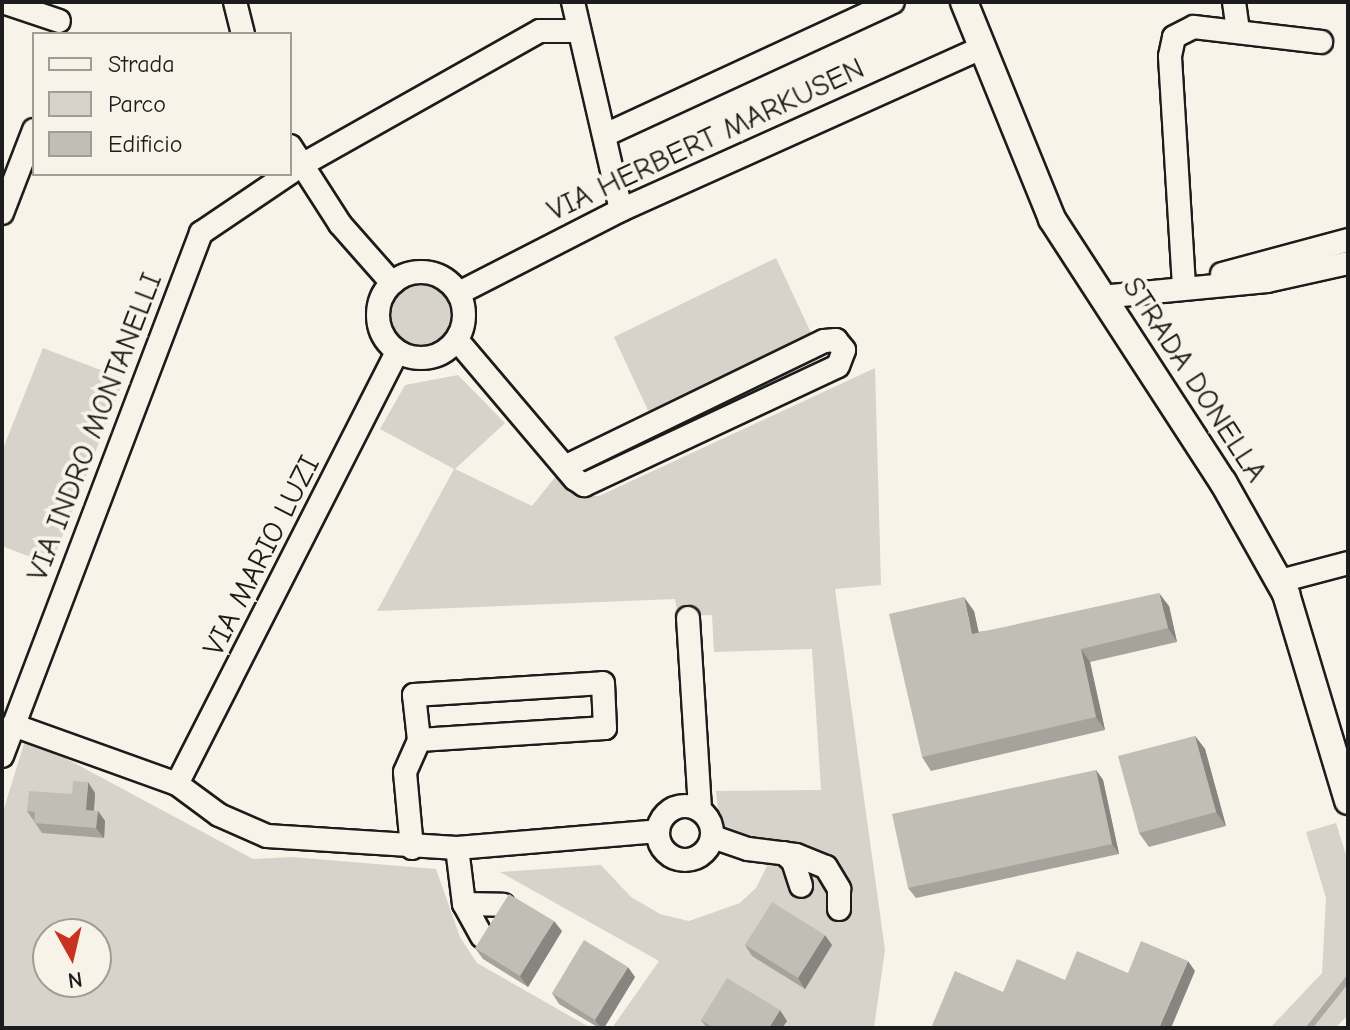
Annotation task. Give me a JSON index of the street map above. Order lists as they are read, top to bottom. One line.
{"streets":{"street":["VIA HERBERT MARKUSEN","STRADA DONELLA","VIA INDRO MONTANELLI","VIA MARIO LUZI"]},"crossings":[["VIA HERBERT MARKUSEN","STRADA DONELLA"],["VIA HERBERT MARKUSEN","VIA MARIO LUZI"]],"legend":["Strada","Parco","Edificio"],"north":"bottom"}
